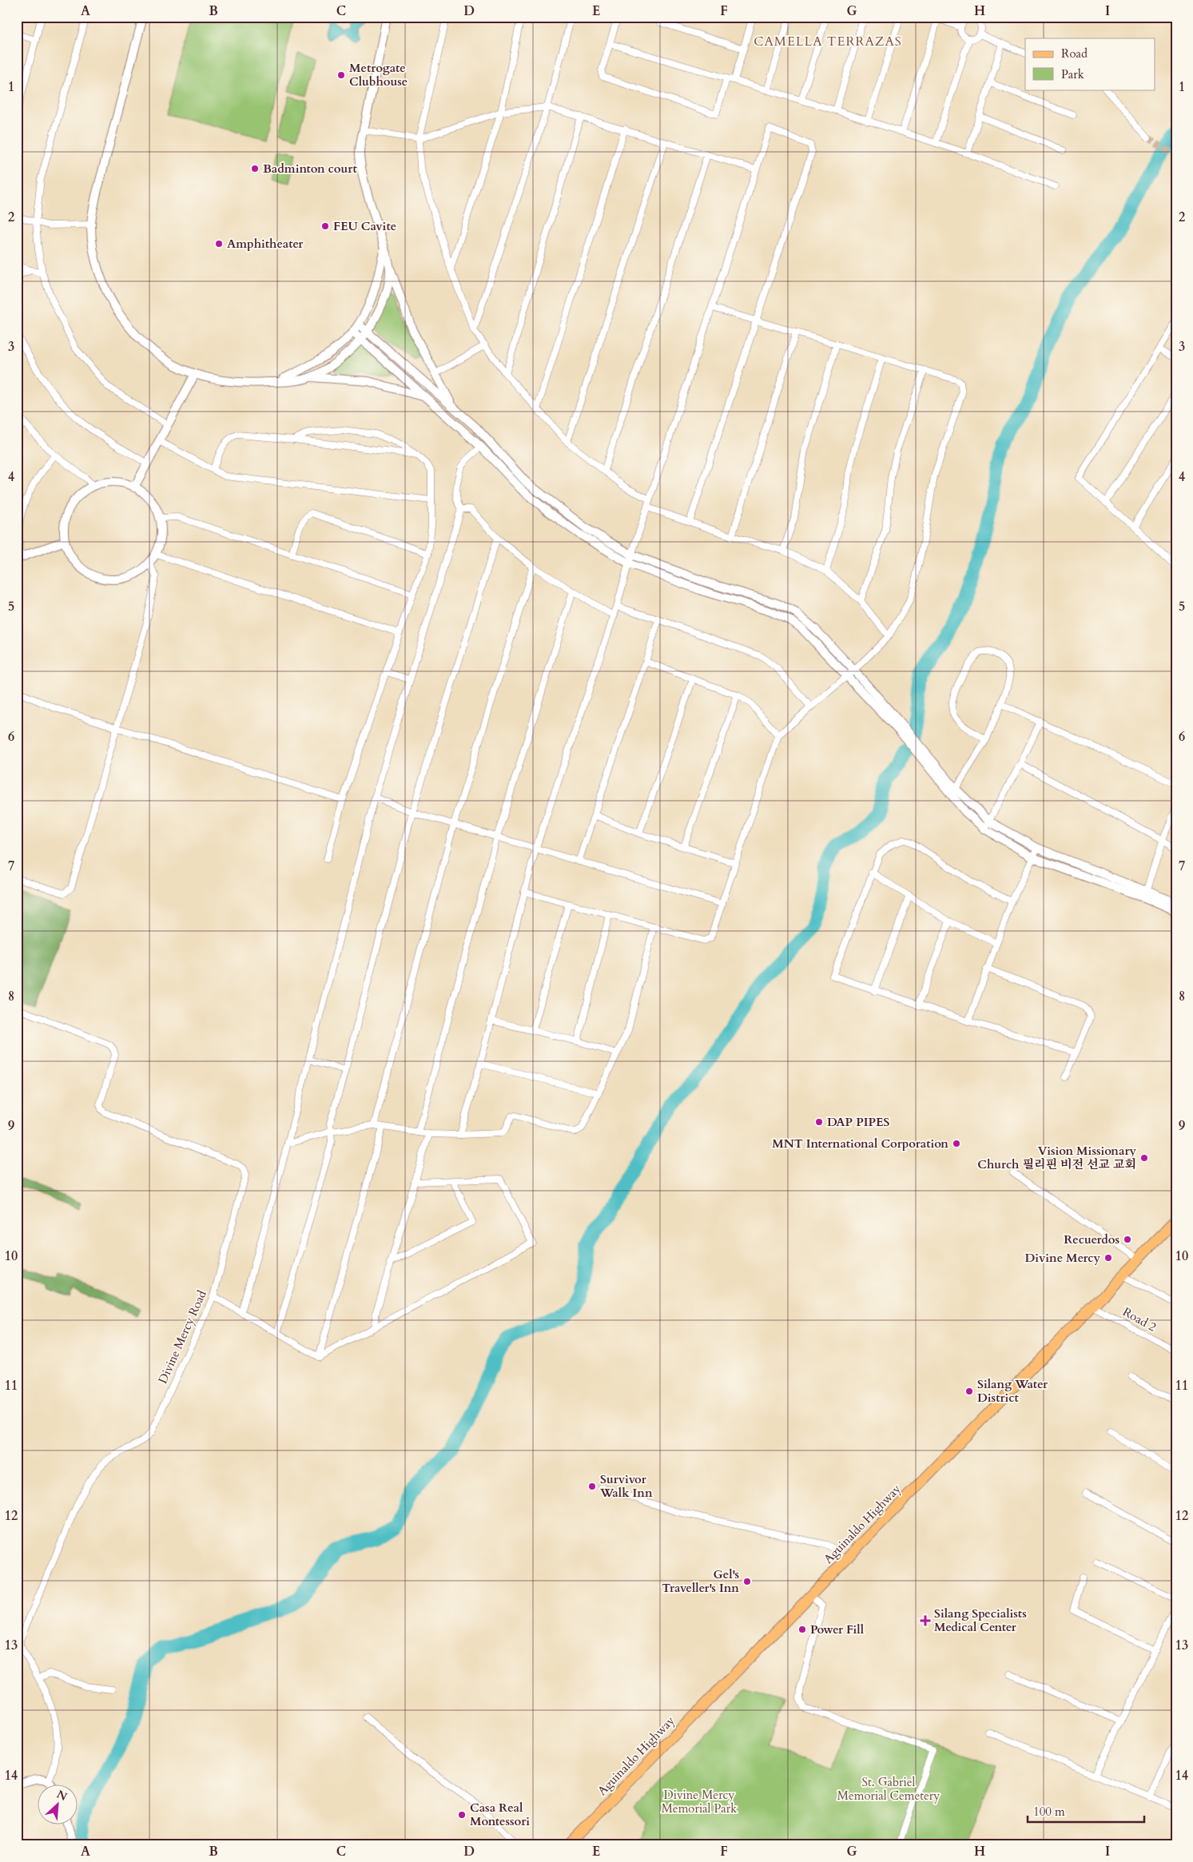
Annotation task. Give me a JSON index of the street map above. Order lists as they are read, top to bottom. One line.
{"streets":{"main road":["Aguinaldo Highway"],"street":["Road 2","Divine Mercy Road"]},"crossings":[["Road 2","Aguinaldo Highway"]],"districts":["CAMELLA TERRAZAS"],"parks":["St. Gabriel Memorial Cemetery","Divine Mercy Memorial Park"],"places":{"other":["Metrogate Clubhouse","Badminton court","FEU Cavite","Amphitheater","DAP PIPES","MNT International Corporation","Vision Missionary Church 필리핀 비전 선교 교회","Recuerdos","Divine Mercy","Silang Water District","Survivor Walk Inn","Gel's Traveller's Inn","Power Fill","Casa Real Montessori"],"health":["Silang Specialists Medical Center"]},"legend":["Road","Park"],"scale_bar":"100 m","north":"top right","grid":{"columns":["A","B","C","D","E","F","G","H","I"],"rows":["1","2","3","4","5","6","7","8","9","10","11","12","13","14"]}}
